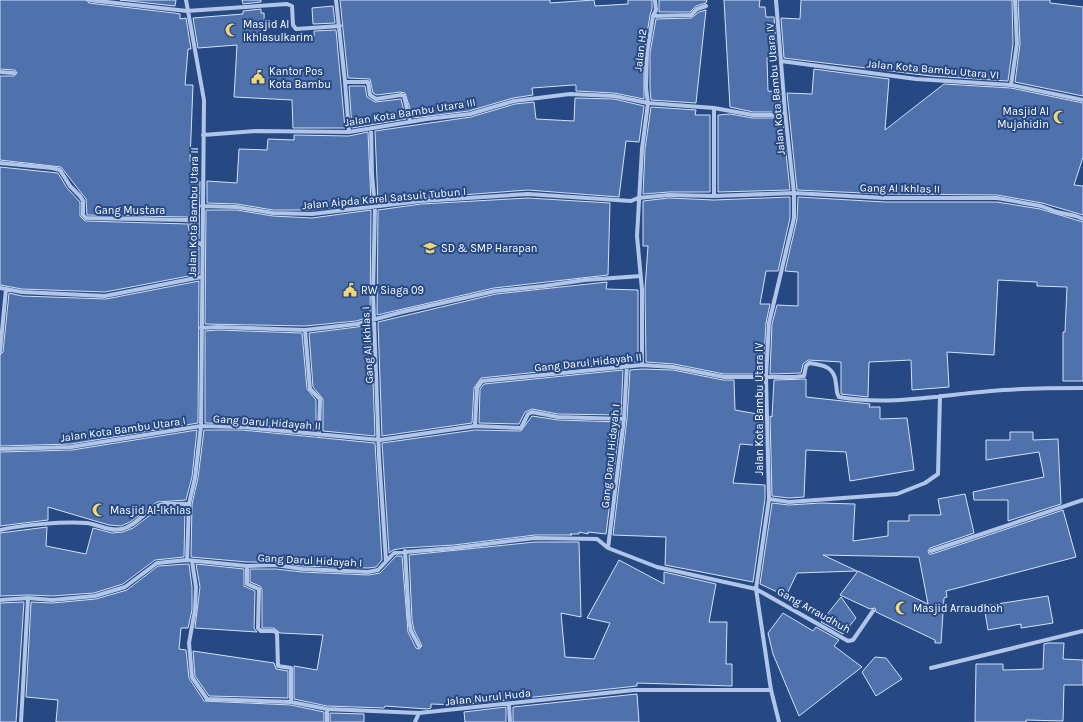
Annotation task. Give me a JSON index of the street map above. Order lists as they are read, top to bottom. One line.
{"streets":{"street":["Jalan H2","Jalan Kota Bambu Utara VI","Jalan Kota Bambu Utara IV","Jalan Kota Bambu Utara III","Gang Al Ikhlas II","Jalan Aipda Karel Satsuit Tubun I","Gang Mustara","Jalan Kota Bambu Utara II","Gang Al Ikhlas I","Gang Darul Hidayah II","Jalan Kota Bambu Utara I","Gang Darul Hidayah I","Gang Arraudhuh","Jalan Nurul Huda"]},"crossings":[["Jalan H2","Jalan Kota Bambu Utara III"],["Jalan Kota Bambu Utara VI","Jalan Kota Bambu Utara IV"],["Jalan Kota Bambu Utara IV","Jalan Kota Bambu Utara III"],["Jalan Kota Bambu Utara IV","Gang Al Ikhlas II"],["Jalan Kota Bambu Utara IV","Gang Darul Hidayah II"],["Jalan Kota Bambu Utara IV","Gang Darul Hidayah I"],["Jalan Kota Bambu Utara IV","Gang Arraudhuh"],["Jalan Kota Bambu Utara IV","Jalan Nurul Huda"],["Jalan Kota Bambu Utara III","Jalan Kota Bambu Utara II"],["Jalan Kota Bambu Utara III","Gang Al Ikhlas I"],["Gang Al Ikhlas II","Jalan Aipda Karel Satsuit Tubun I"],["Jalan Aipda Karel Satsuit Tubun I","Jalan Kota Bambu Utara II"],["Jalan Aipda Karel Satsuit Tubun I","Gang Al Ikhlas I"],["Gang Mustara","Jalan Kota Bambu Utara II"],["Jalan Kota Bambu Utara II","Gang Darul Hidayah II"],["Jalan Kota Bambu Utara II","Jalan Kota Bambu Utara I"],["Jalan Kota Bambu Utara II","Gang Darul Hidayah I"],["Jalan Kota Bambu Utara II","Jalan Nurul Huda"],["Gang Al Ikhlas I","Gang Darul Hidayah II"],["Gang Al Ikhlas I","Gang Darul Hidayah I"],["Gang Darul Hidayah II","Jalan Kota Bambu Utara I"],["Gang Darul Hidayah II","Gang Darul Hidayah I"],["Gang Darul Hidayah I","Gang Arraudhuh"],["Gang Darul Hidayah I","Jalan Nurul Huda"]],"places":{"mosque":["Masjid Al Ikhlasulkarim","Masjid Al Mujahidin","Masjid Al-Ikhlas","Masjid Arraudhoh"],"public building":["Kantor Pos Kota Bambu","RW Siaga 09"],"school or university":["SD & SMP Harapan"]}}
